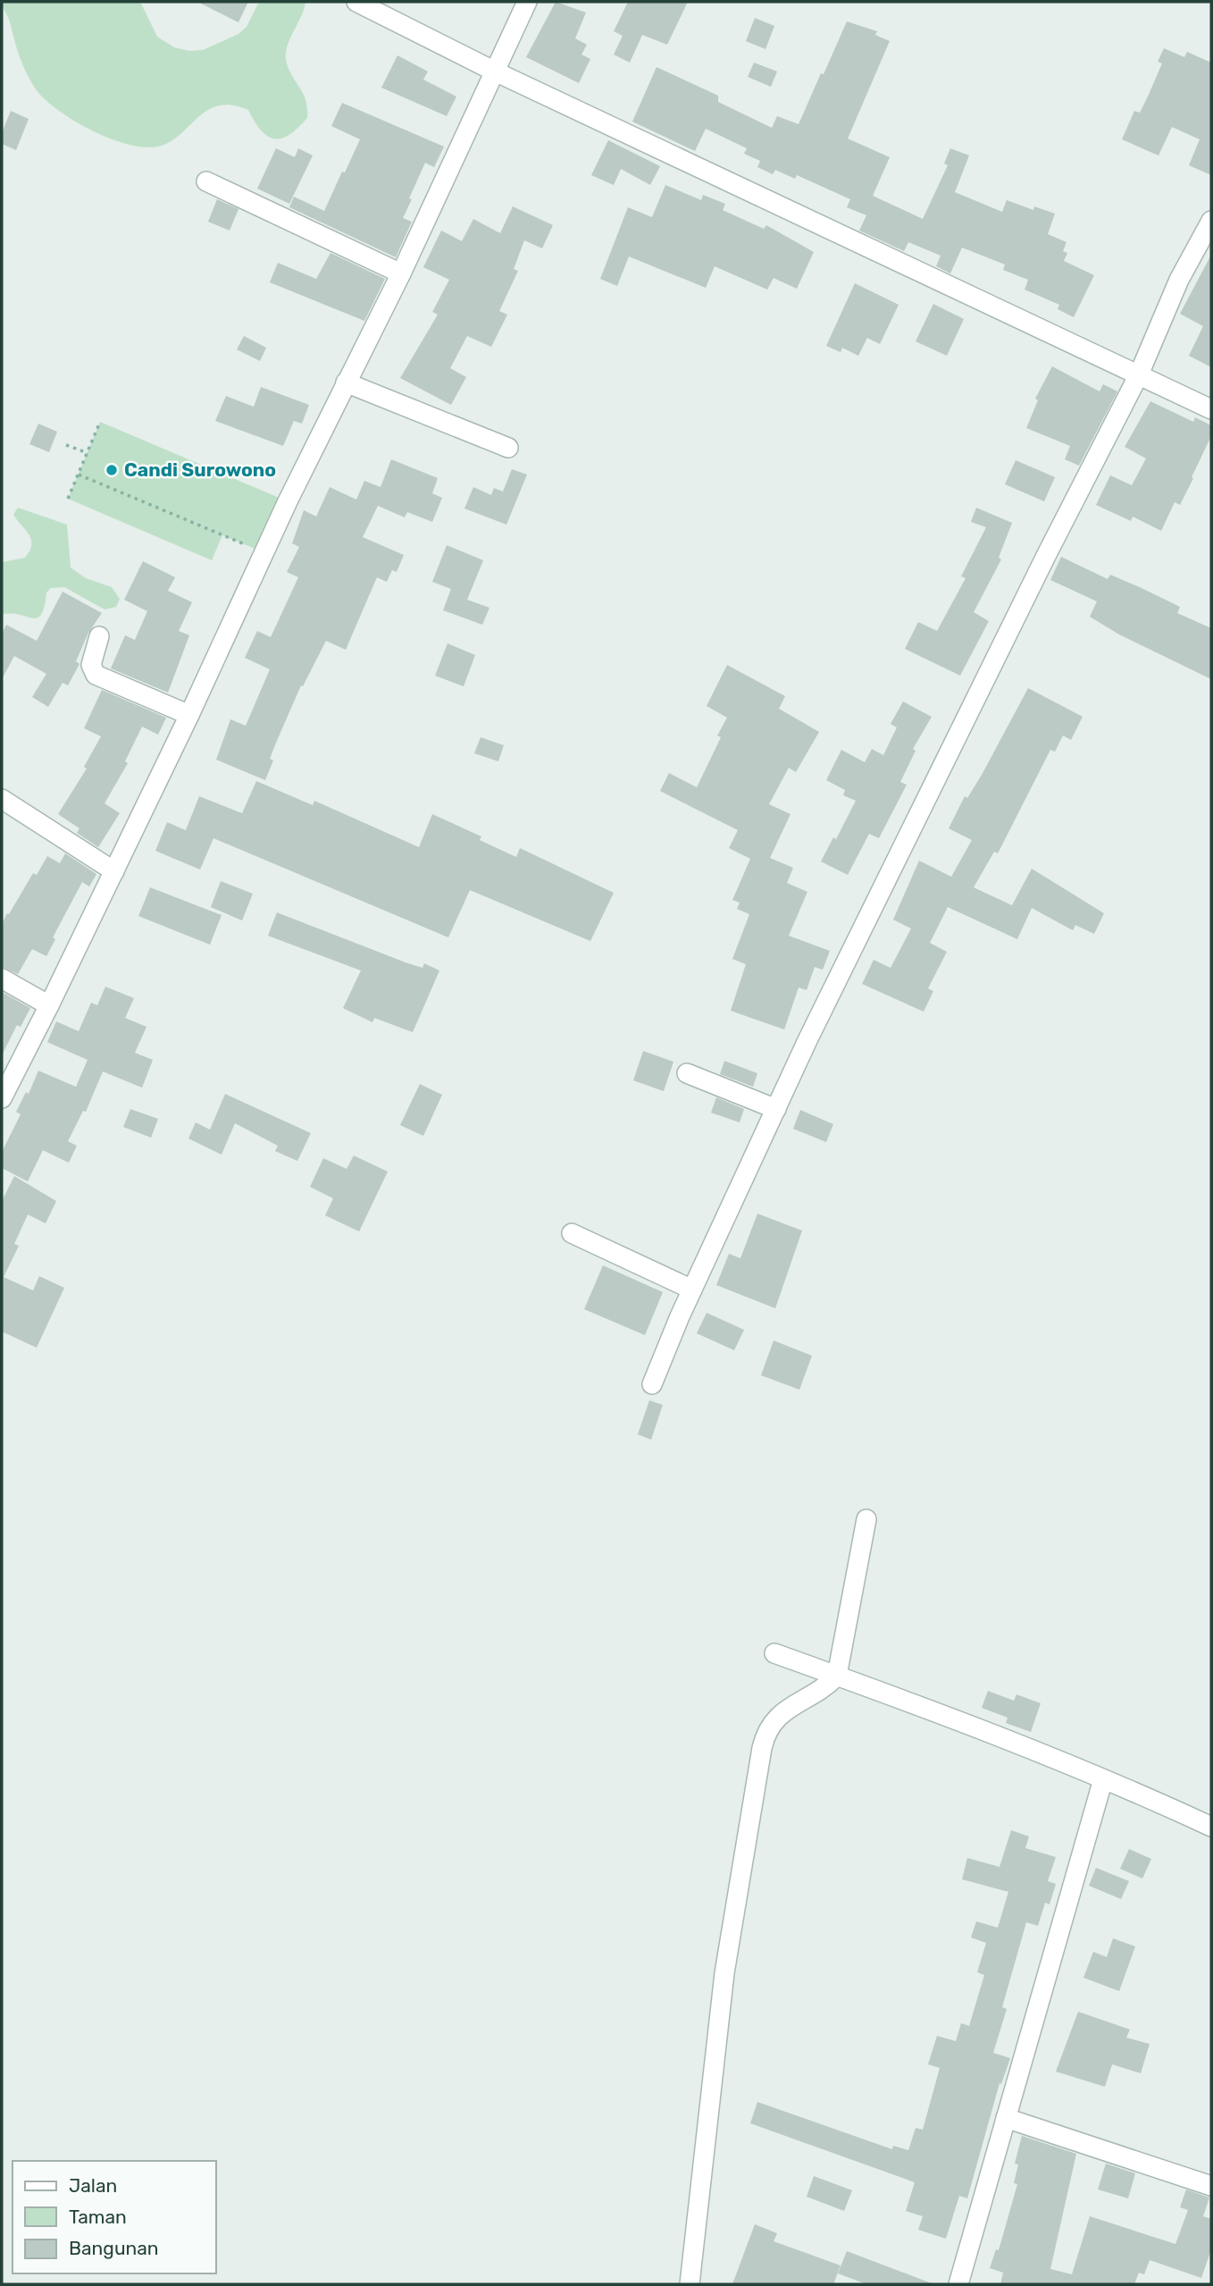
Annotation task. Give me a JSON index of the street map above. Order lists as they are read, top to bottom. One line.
{"places":["Candi Surowono"],"legend":["Jalan","Taman","Bangunan"]}
